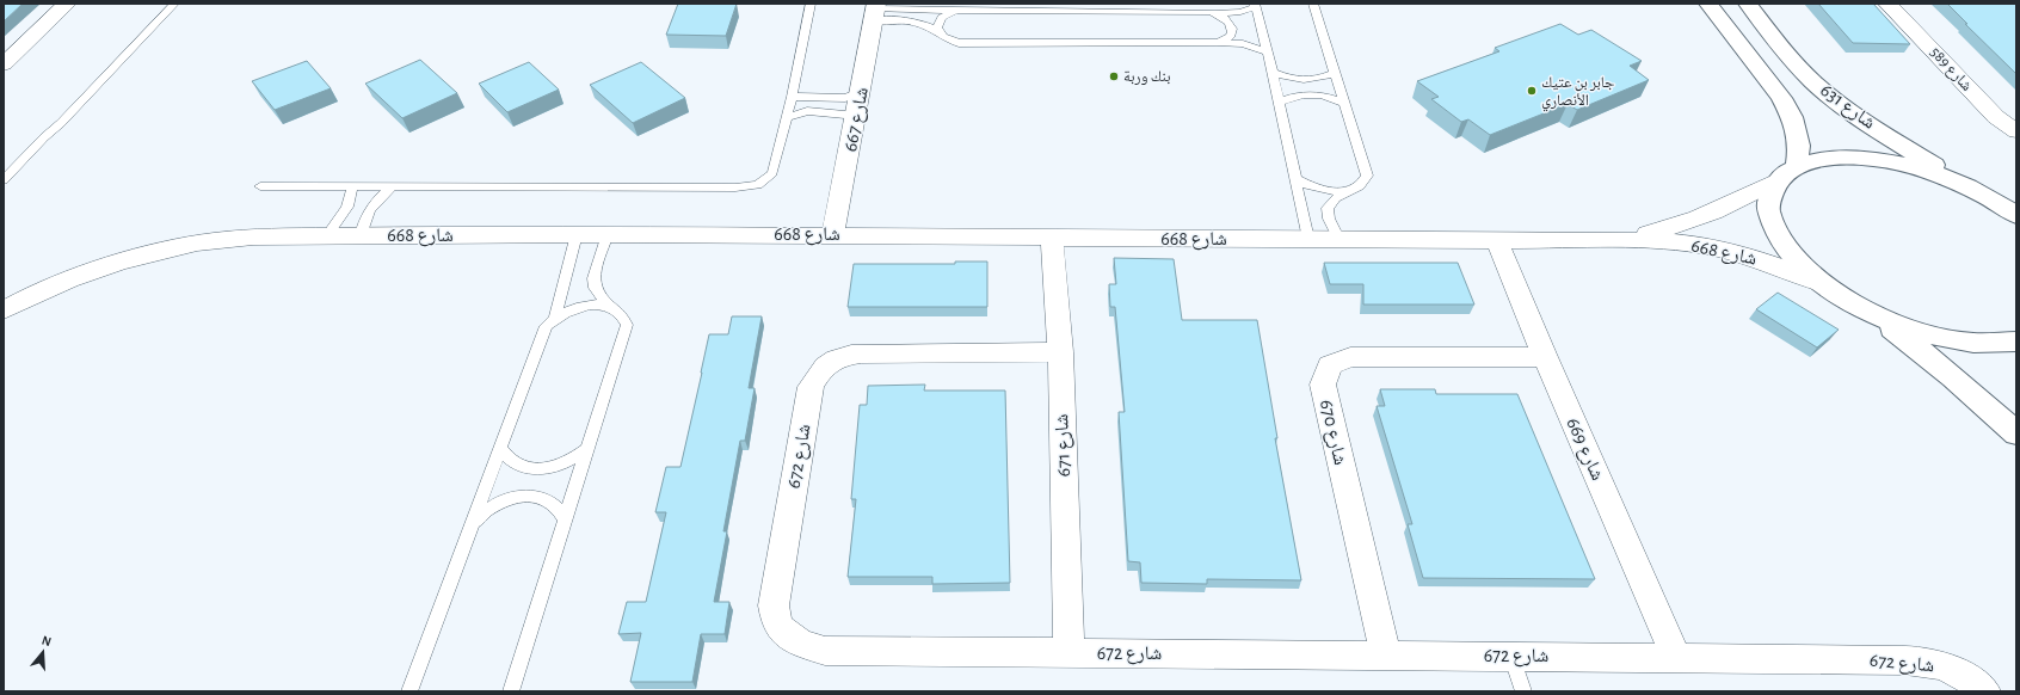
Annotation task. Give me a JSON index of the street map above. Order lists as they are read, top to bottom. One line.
{"streets":{"main road":["شارع 631"],"street":["شارع 589","شارع 667","شارع 668","شارع 670","شارع 671","شارع 669","شارع 672"]},"crossings":[["شارع 667","شارع 668"],["شارع 668","شارع 671"],["شارع 668","شارع 669"],["شارع 670","شارع 669"],["شارع 670","شارع 672"],["شارع 671","شارع 672"],["شارع 669","شارع 672"]],"places":["بنك وربة","جابر بن عتيك الأنصاري"],"north":"top"}
